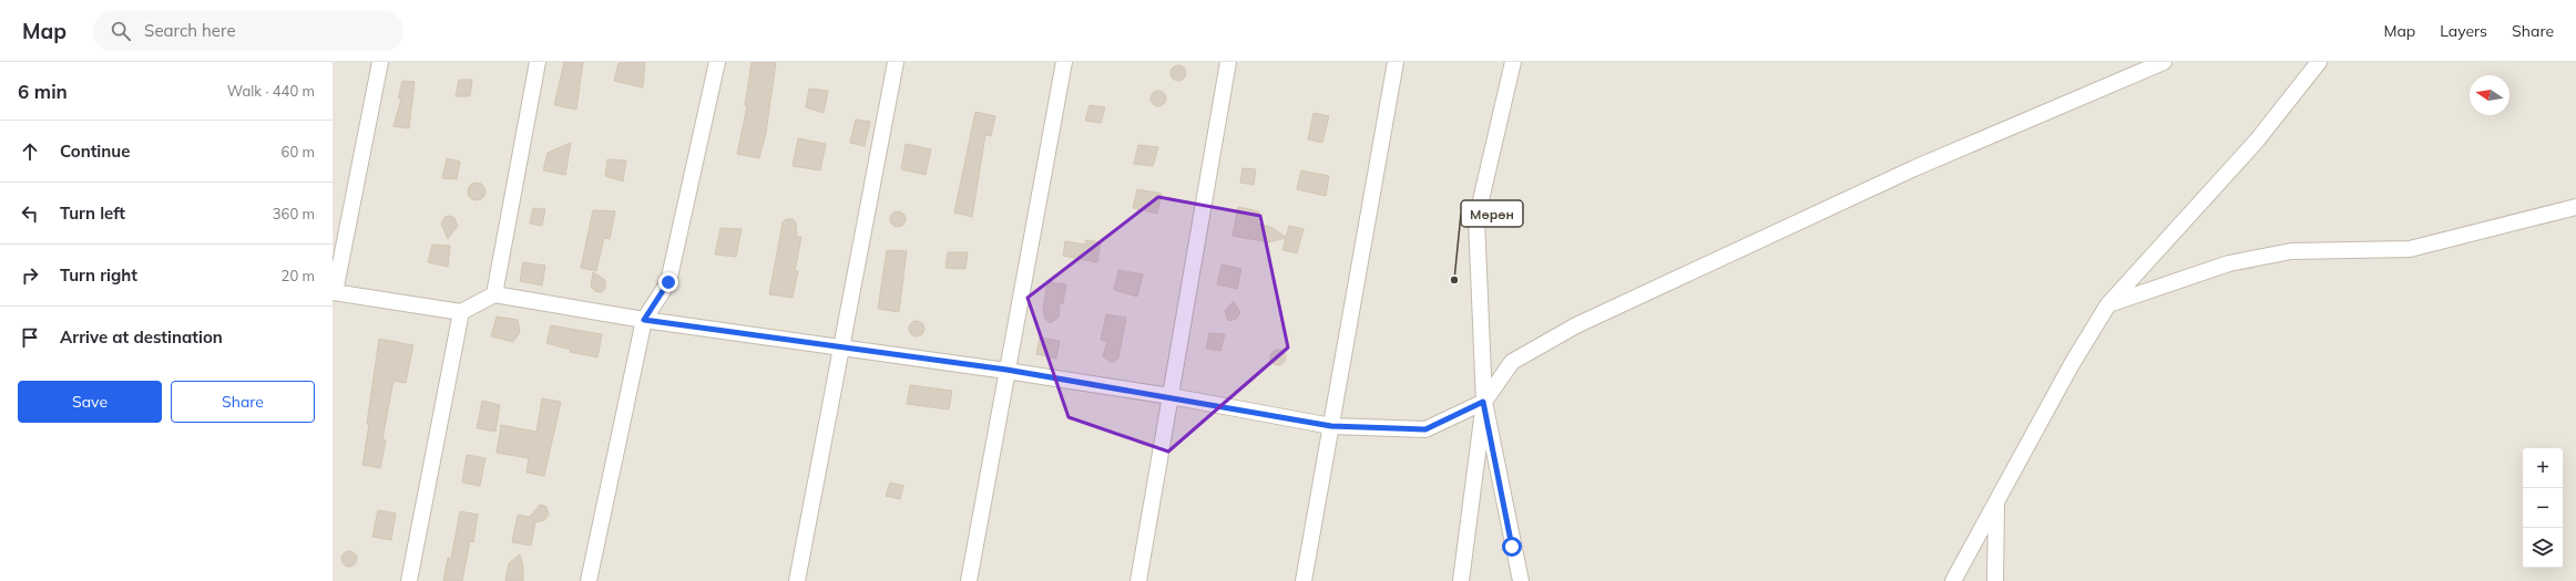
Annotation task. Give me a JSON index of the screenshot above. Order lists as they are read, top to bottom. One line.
{"places":["Мөрөн"],"north":"left","page":{"header":"Map","search":"Search here","nav":["Map","Layers","Share"],"heading":["6 min","Walk · 440 m"],"list":[["Continue","60 m"],["Turn left","360 m"],["Turn right","20 m"],"Arrive at destination"],"buttons":["Save","Share"],"map_buttons":["+","−"]}}
